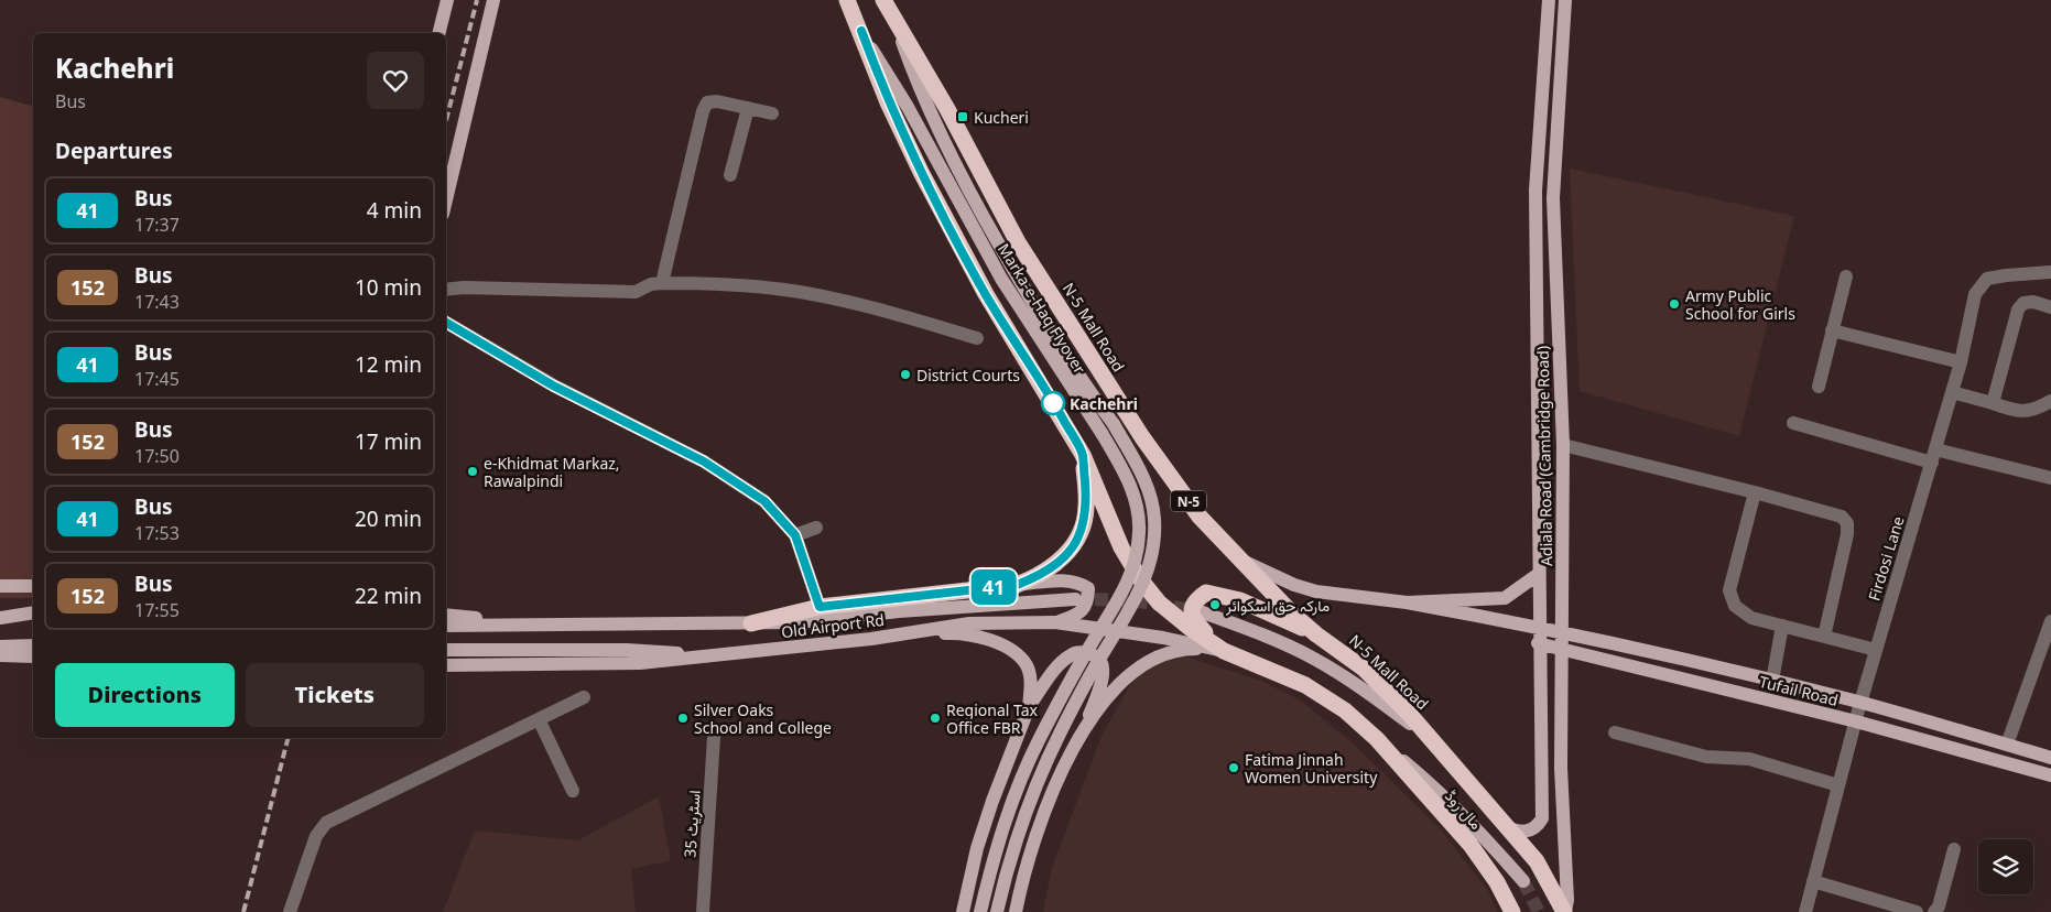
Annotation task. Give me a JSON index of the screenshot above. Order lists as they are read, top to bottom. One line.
{"streets":{"highway":["N-5 Mall Road","N-5","مال روڈ"],"main road":["Marka-e-Haq Flyover","Adiala Road (Cambridge Road)","Old Airport Rd","Tufail Road"],"street":["Firdosi Lane","اسٹریٹ 35"]},"crossings":[["Marka-e-Haq Flyover","N-5 Mall Road"],["Marka-e-Haq Flyover","N-5"],["N-5 Mall Road","Adiala Road (Cambridge Road)"],["N-5 Mall Road","N-5"],["Adiala Road (Cambridge Road)","Tufail Road"],["Firdosi Lane","Tufail Road"],["Old Airport Rd","مال روڈ"]],"places":{"transit":["Kucheri"],"other":["Army Public School for Girls","District Courts","Kachehri","e-Khidmat Markaz, Rawalpindi","مارکہ حق اسکوائر","Silver Oaks School and College","Regional Tax Office FBR","Fatima Jinnah Women University"]},"lines":["bus line 41"],"page":{"on_map":"41","heading":[["Kachehri","Bus"],"Departures"],"list":[{"mark":"41","name":"Bus","note":"17:37","value":"4 min"},{"mark":"152","name":"Bus","note":"17:43","value":"10 min"},{"mark":"41","name":"Bus","note":"17:45","value":"12 min"},{"mark":"152","name":"Bus","note":"17:50","value":"17 min"},{"mark":"41","name":"Bus","note":"17:53","value":"20 min"},{"mark":"152","name":"Bus","note":"17:55","value":"22 min"}],"buttons":["Directions","Tickets"]}}
